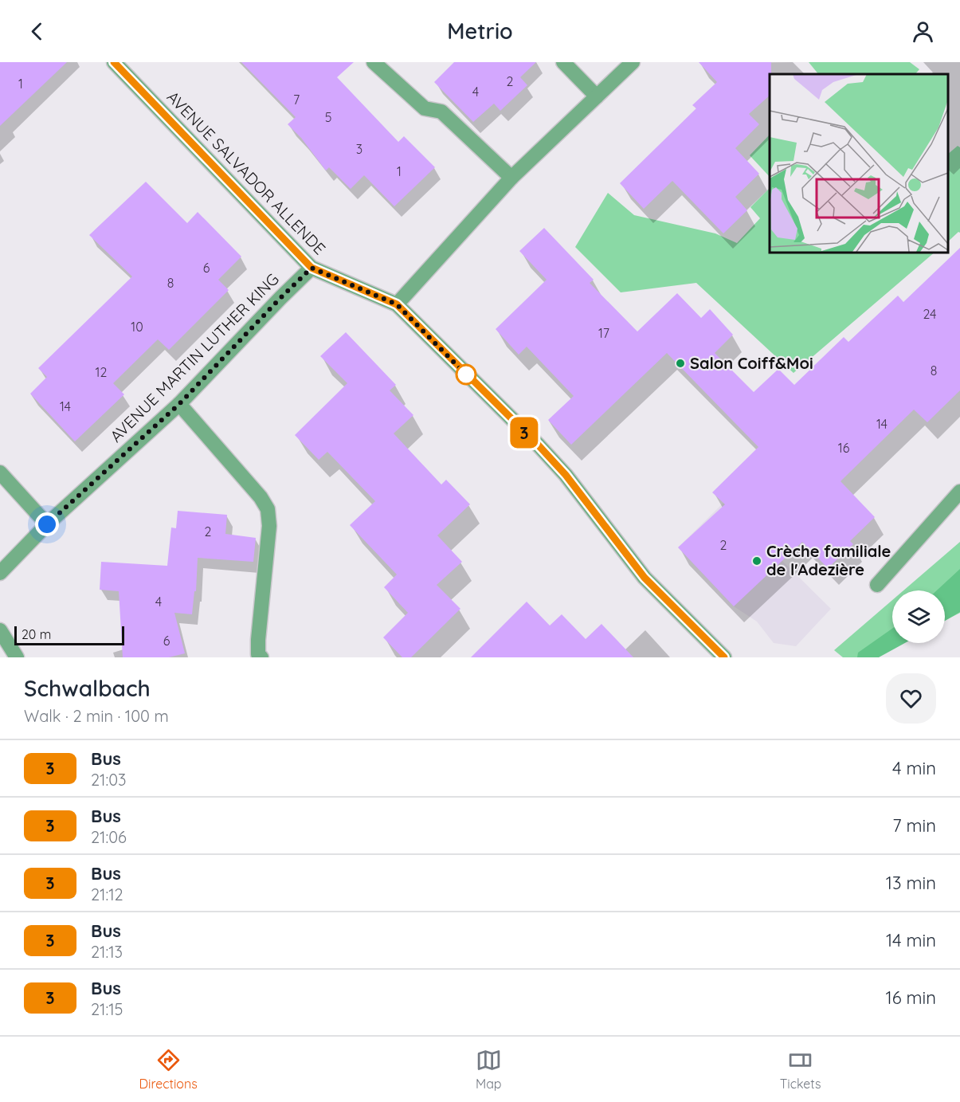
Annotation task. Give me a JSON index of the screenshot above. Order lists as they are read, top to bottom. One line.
{"streets":{"street":["AVENUE SALVADOR ALLENDE","AVENUE MARTIN LUTHER KING"]},"crossings":[["AVENUE SALVADOR ALLENDE","AVENUE MARTIN LUTHER KING"]],"places":["Salon Coiff&Moi","Crèche familiale de l'Adezière"],"lines":["bus line 3"],"house_numbers":["2","1","4","7","5","3","1","6","8","24","10","17","8","12","14","14","16","2","2","4","6"],"scale_bar":"20 m","page":{"header":"Metrio","on_map":"3","scale":"20 m","heading":["Schwalbach","Walk · 2 min · 100 m"],"list":[{"mark":"3","name":"Bus","note":"21:03","value":"4 min"},{"mark":"3","name":"Bus","note":"21:06","value":"7 min"},{"mark":"3","name":"Bus","note":"21:12","value":"13 min"},{"mark":"3","name":"Bus","note":"21:13","value":"14 min"},{"mark":"3","name":"Bus","note":"21:15","value":"16 min"}],"tabs":["Directions","Map","Tickets"]}}
